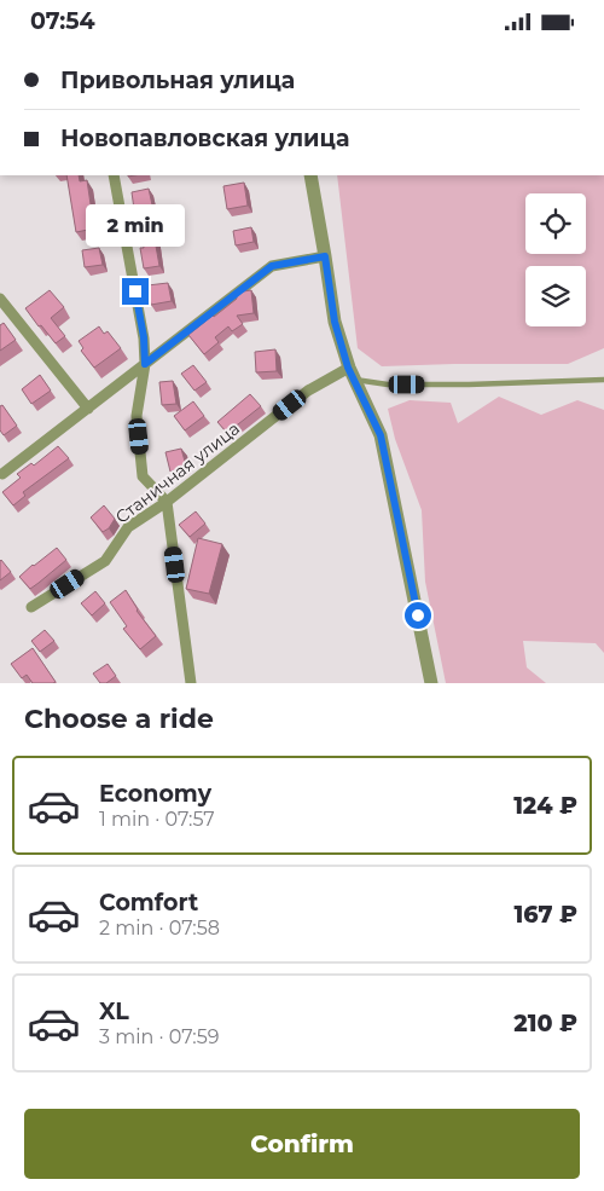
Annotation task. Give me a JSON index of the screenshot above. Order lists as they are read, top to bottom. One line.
{"streets":{"street":["Станичная улица"]},"page":{"status":"07:54","banner":["Привольная улица","Новопавловская улица"],"bubble":"2 min","heading":"Choose a ride","list":[{"name":"Economy","note":"1 min · 07:57","value":"124 ₽"},{"name":"Comfort","note":"2 min · 07:58","value":"167 ₽"},{"name":"XL","note":"3 min · 07:59","value":"210 ₽"}],"buttons":"Confirm"}}
